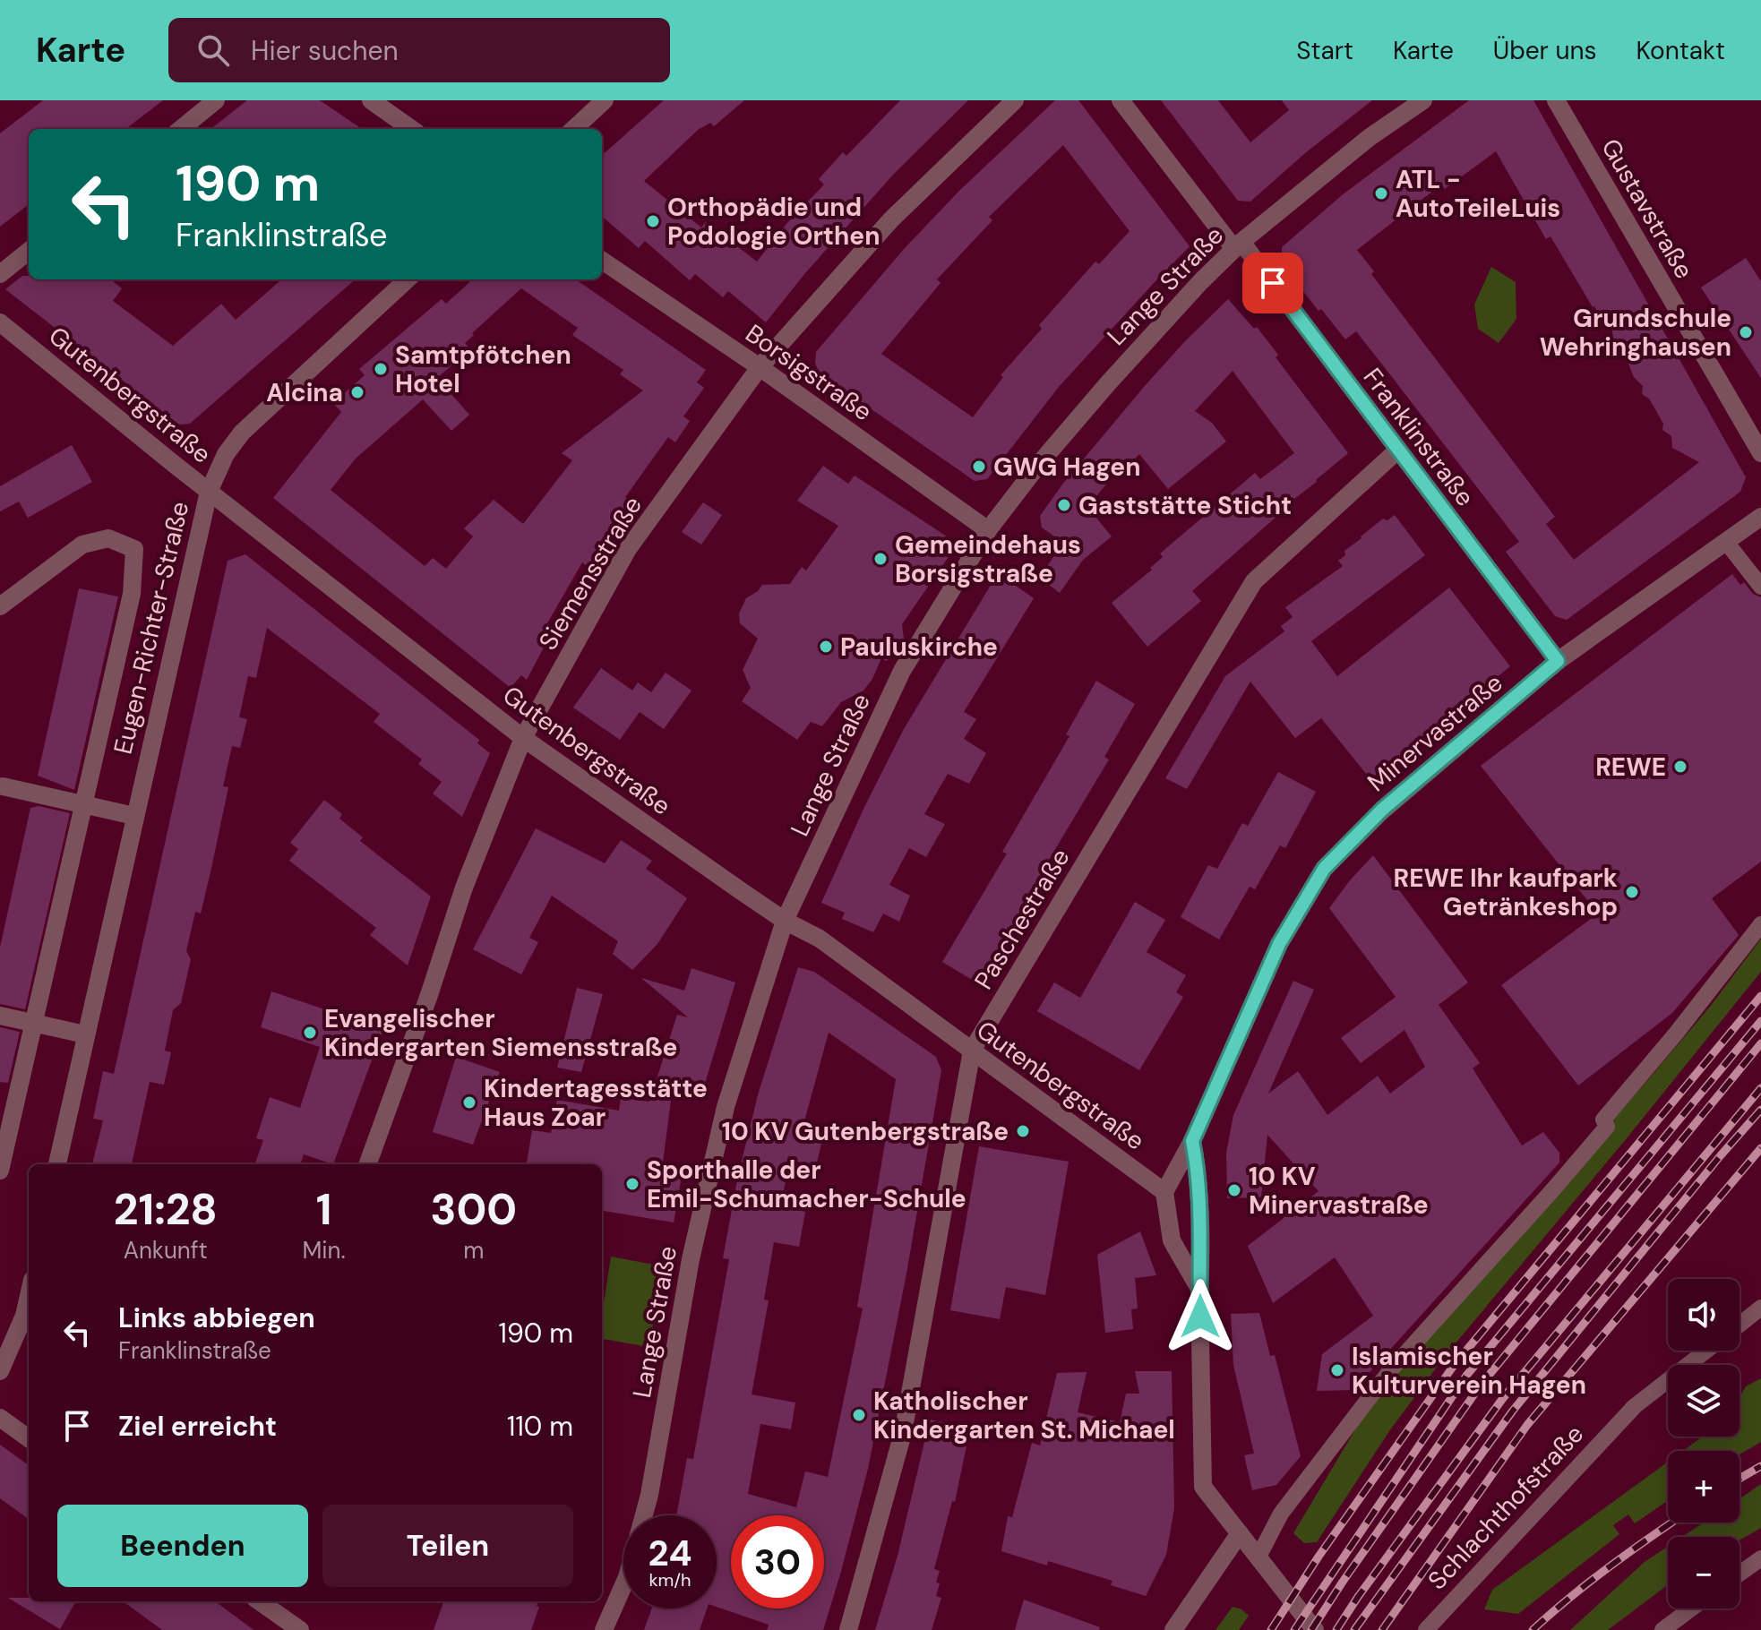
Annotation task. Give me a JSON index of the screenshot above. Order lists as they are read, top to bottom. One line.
{"streets":{"street":["Gustavstraße","Lange Straße","Borsigstraße","Gutenbergstraße","Franklinstraße","Siemensstraße","Eugen-Richter-Straße","Minervastraße","Paschestraße"],"lane":["Schlachthofstraße"]},"crossings":[["Lange Straße","Borsigstraße"],["Lange Straße","Gutenbergstraße"],["Lange Straße","Franklinstraße"],["Borsigstraße","Siemensstraße"],["Gutenbergstraße","Siemensstraße"],["Gutenbergstraße","Eugen-Richter-Straße"],["Gutenbergstraße","Minervastraße"],["Gutenbergstraße","Paschestraße"],["Franklinstraße","Minervastraße"],["Franklinstraße","Paschestraße"]],"places":["ATL - AutoTeileLuis","Orthopädie und Podologie Orthen","Grundschule Wehringhausen","Samtpfötchen Hotel","Alcina","GWG Hagen","Gaststätte Sticht","Gemeindehaus Borsigstraße","Pauluskirche","REWE","REWE Ihr kaufpark Getränkeshop","Evangelischer Kindergarten Siemensstraße","Kindertagesstätte Haus Zoar","10 KV Gutenbergstraße","Sporthalle der Emil-Schumacher-Schule","10 KV Minervastraße","Islamischer Kulturverein Hagen","Katholischer Kindergarten St. Michael"],"page":{"header":"Karte","search":"Hier suchen","nav":["Start","Karte","Über uns","Kontakt"],"turn":["190 m","Franklinstraße"],"eta":["21:28","Ankunft","1","Min.","300","m"],"map_buttons":["+","−"],"list":[{"name":"Links abbiegen","note":"Franklinstraße","value":"190 m"},{"name":"Ziel erreicht","value":"110 m"}],"buttons":["Beenden","Teilen"],"speed":"24 km/h","limit":"30"}}
